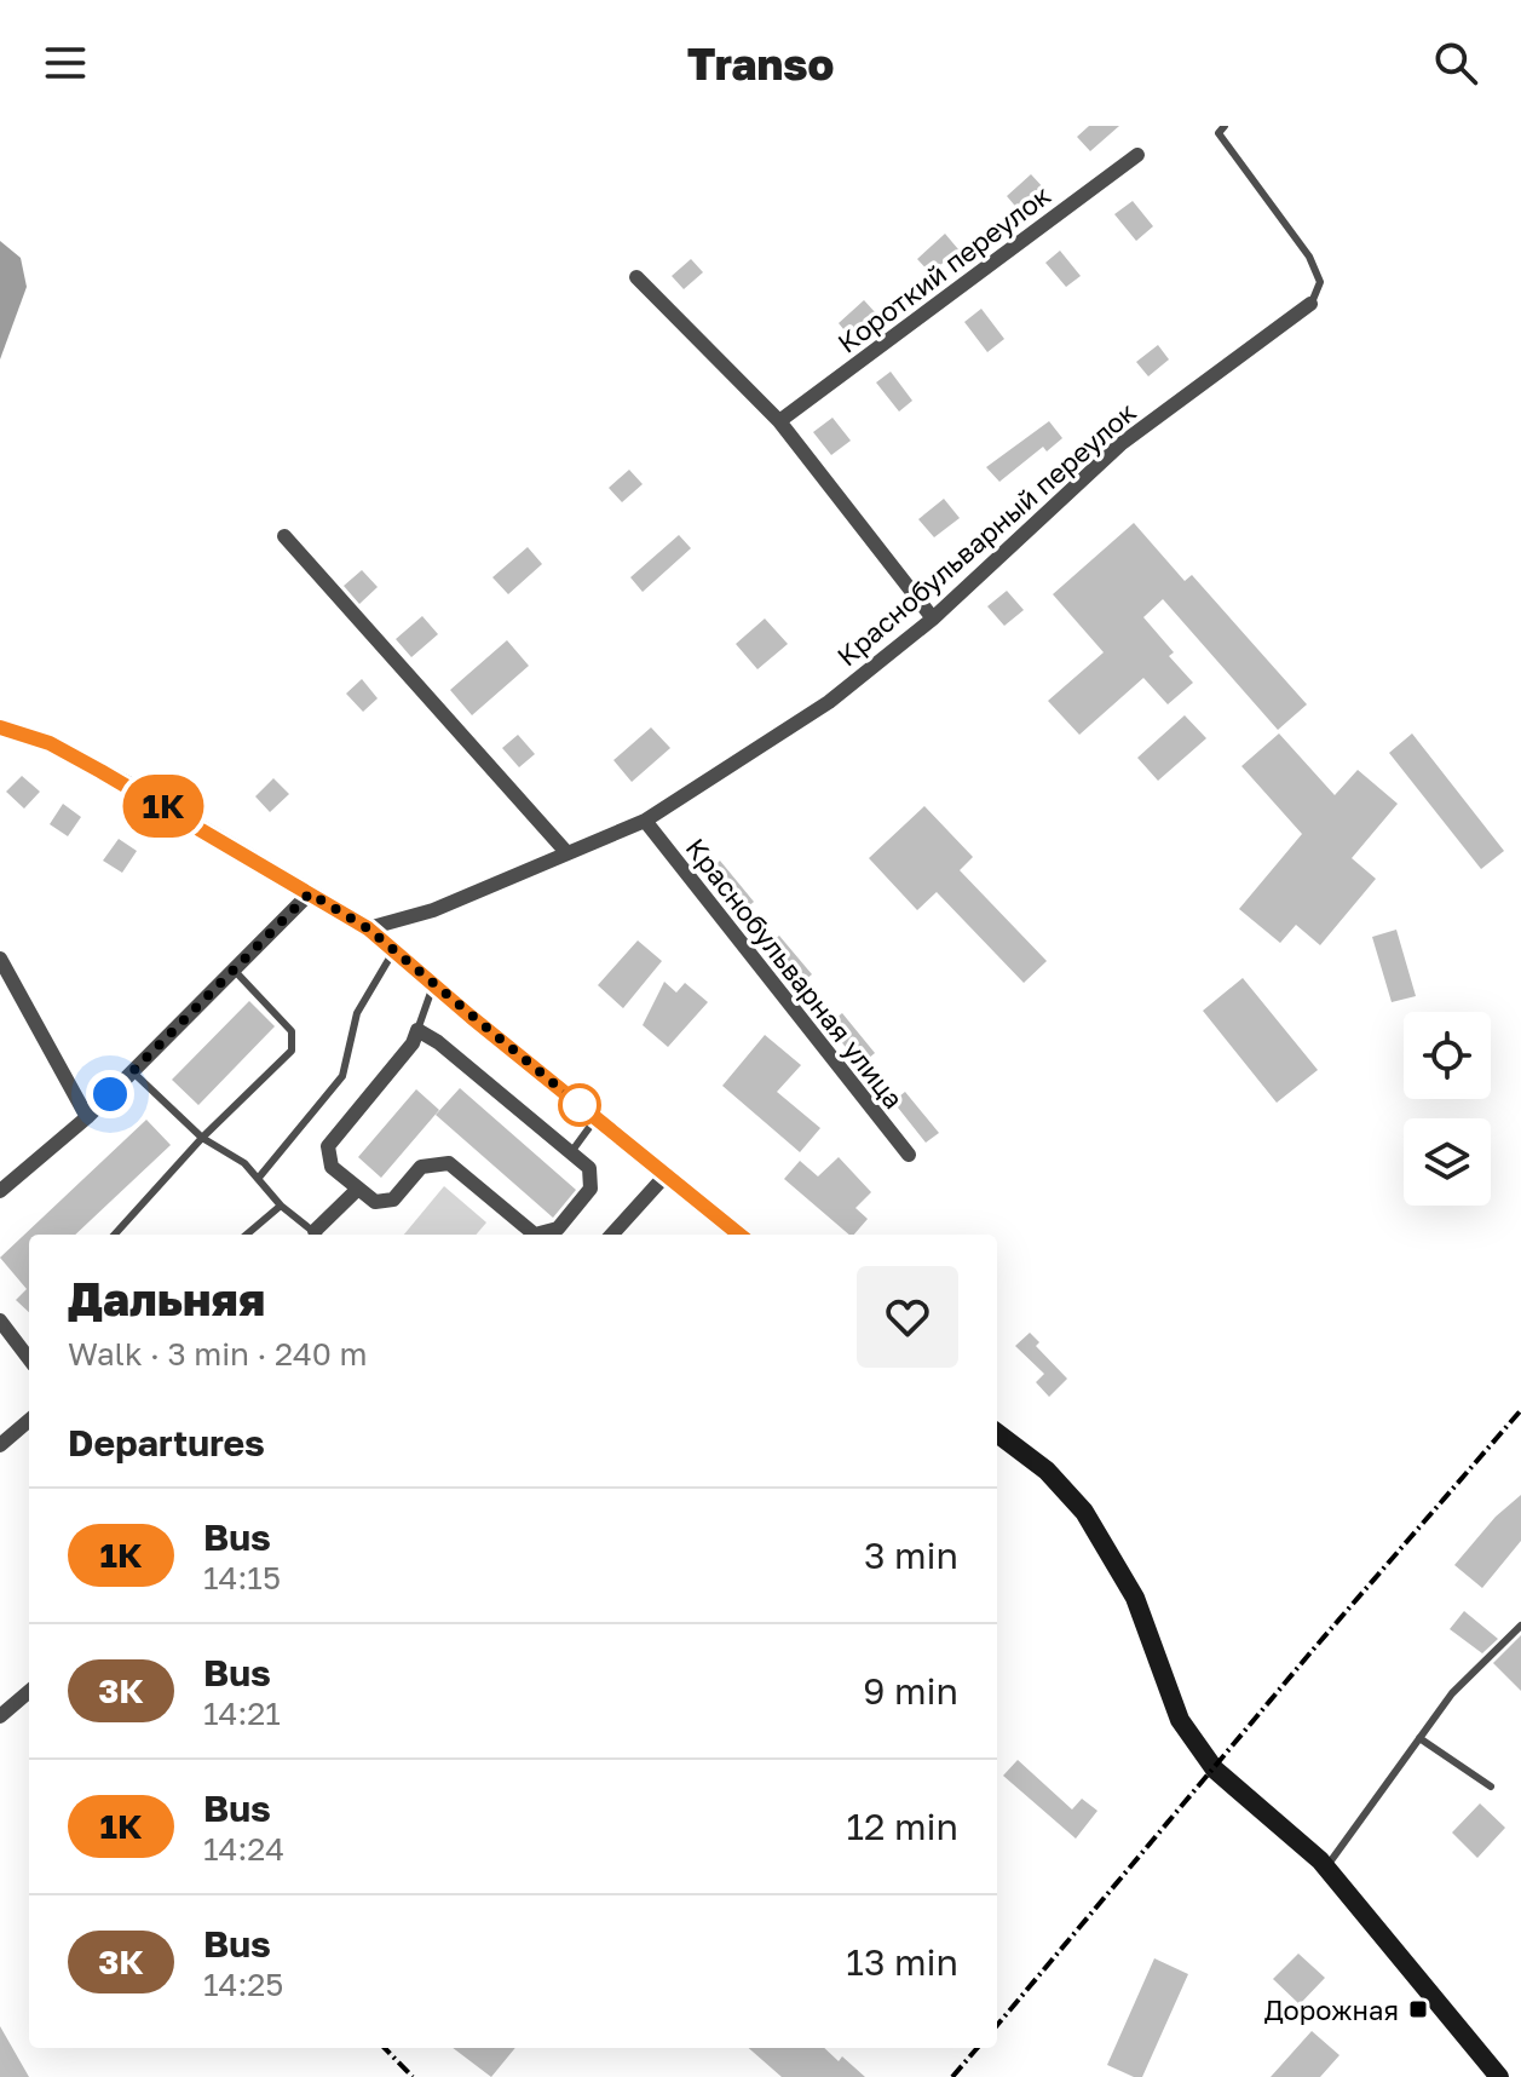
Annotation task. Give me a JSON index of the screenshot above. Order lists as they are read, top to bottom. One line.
{"streets":{"street":["Короткий переулок","Краснобульварный переулок","Краснобульварная улица"]},"crossings":[["Краснобульварный переулок","Краснобульварная улица"]],"places":{"transit":["Дорожная"]},"lines":["bus line 1К"],"page":{"header":"Transo","on_map":"1К","heading":[["Дальняя","Walk · 3 min · 240 m"],"Departures"],"list":[{"mark":"1К","name":"Bus","note":"14:15","value":"3 min"},{"mark":"3К","name":"Bus","note":"14:21","value":"9 min"},{"mark":"1К","name":"Bus","note":"14:24","value":"12 min"},{"mark":"3К","name":"Bus","note":"14:25","value":"13 min"}]}}
